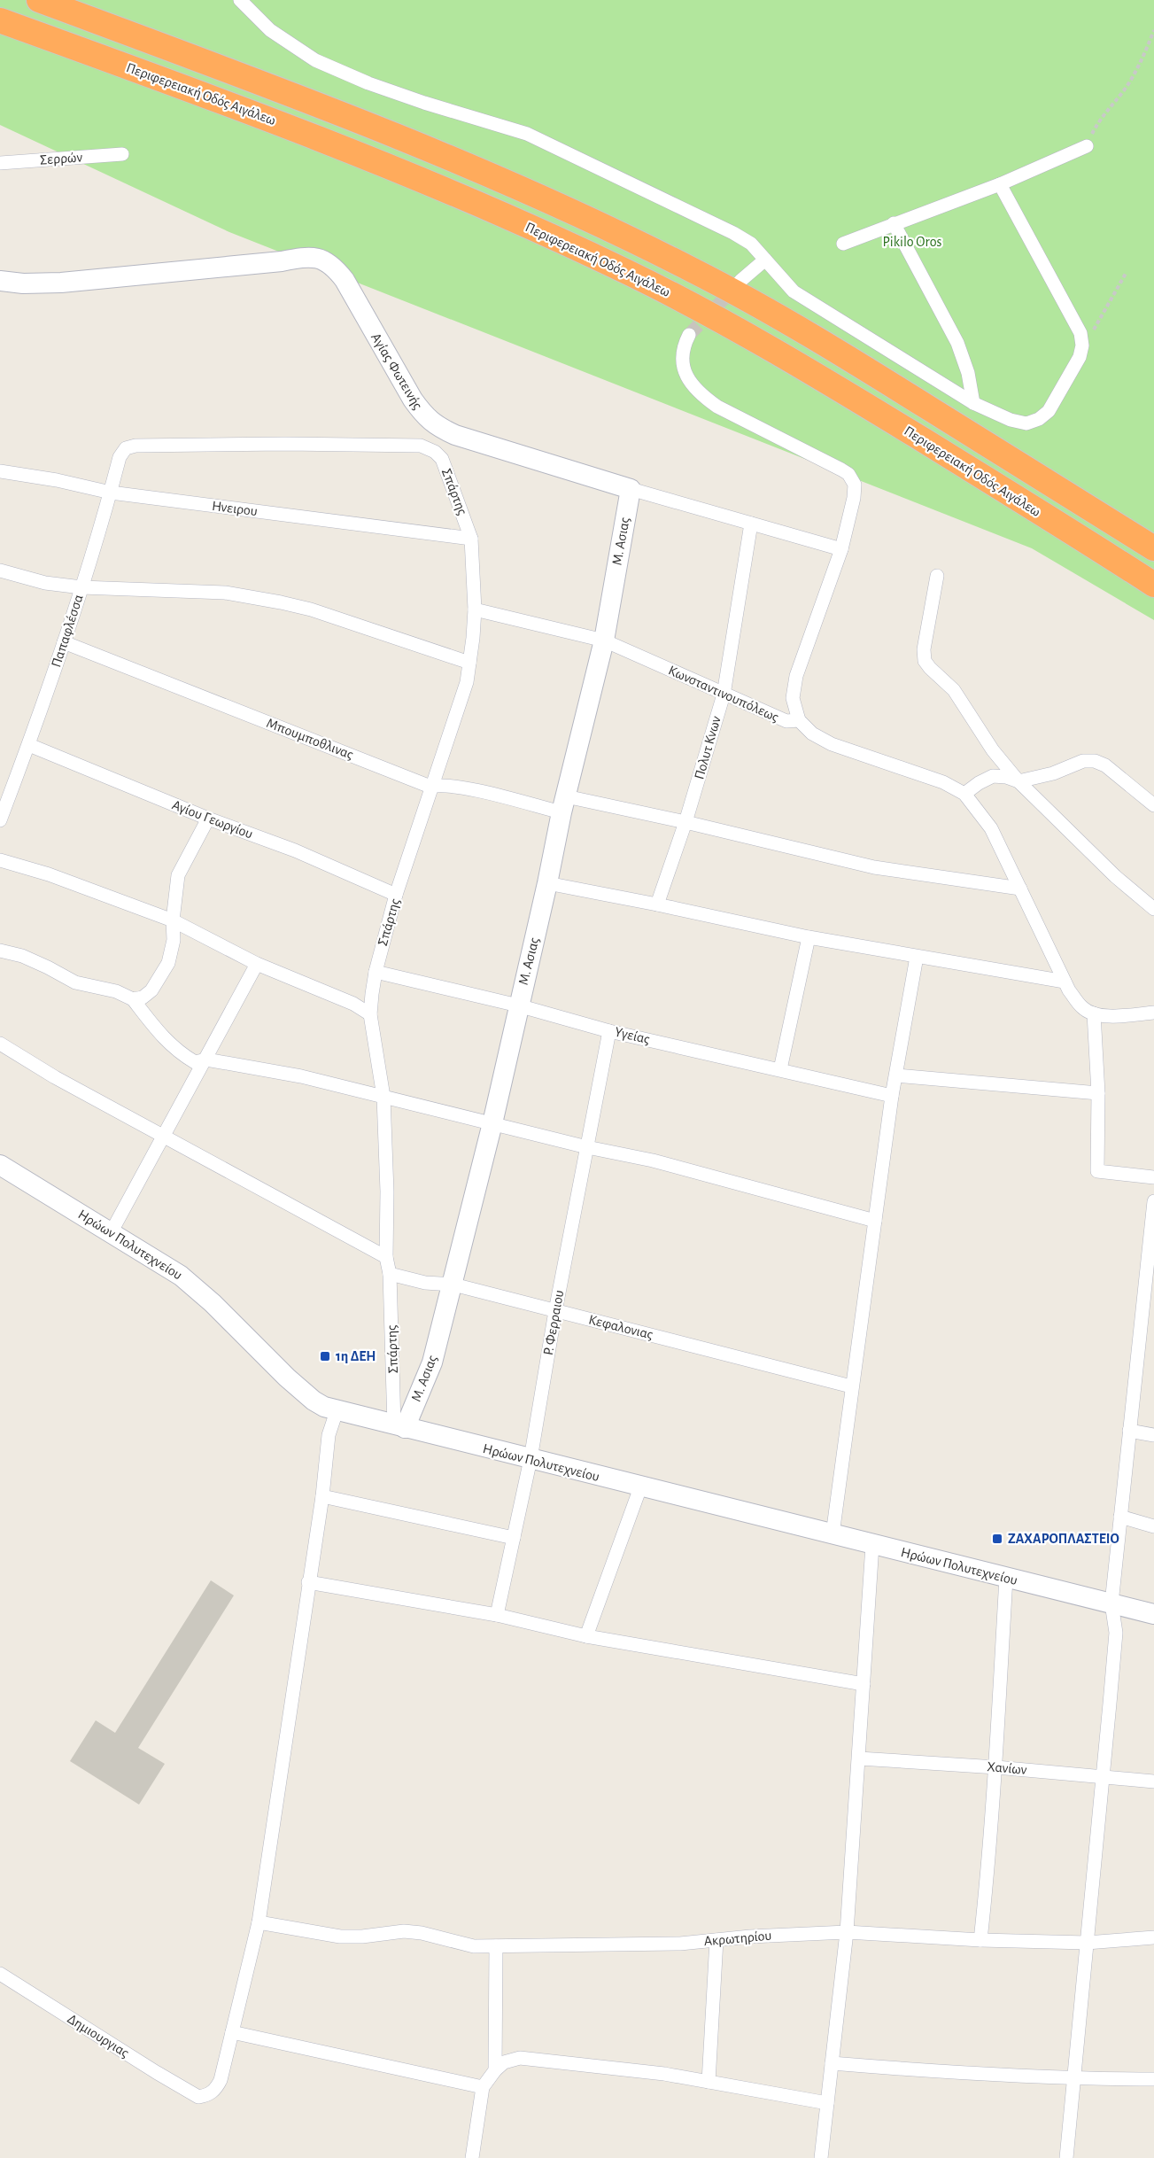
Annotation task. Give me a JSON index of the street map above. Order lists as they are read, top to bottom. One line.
{"streets":{"highway":["Περιφερειακή Οδός Αιγάλεω"],"street":["Σερρών","Αγίας Φωτεινής","Σπάρτης","Ηνειρου","Μ. Ασιας","Παπαφλέσσα","Κωνσταντινουπόλεως","Μπουμποθλινας","Πολυτ Κνων","Αγίου Γεωργίου","Υγείας","Ηρώων Πολυτεχνείου","Ρ. Φερραιου","Κεφαλονιας","Χανίων","Ακρωτηρίου","Δημιουργιας"]},"crossings":[["Αγίας Φωτεινής","Μ. Ασιας"],["Αγίας Φωτεινής","Πολυτ Κνων"],["Σπάρτης","Ηνειρου"],["Σπάρτης","Μ. Ασιας"],["Σπάρτης","Παπαφλέσσα"],["Σπάρτης","Κωνσταντινουπόλεως"],["Σπάρτης","Μπουμποθλινας"],["Σπάρτης","Αγίου Γεωργίου"],["Σπάρτης","Υγείας"],["Σπάρτης","Ηρώων Πολυτεχνείου"],["Σπάρτης","Κεφαλονιας"],["Ηνειρου","Παπαφλέσσα"],["Μ. Ασιας","Κωνσταντινουπόλεως"],["Μ. Ασιας","Μπουμποθλινας"],["Μ. Ασιας","Υγείας"],["Μ. Ασιας","Ηρώων Πολυτεχνείου"],["Μ. Ασιας","Κεφαλονιας"],["Παπαφλέσσα","Μπουμποθλινας"],["Παπαφλέσσα","Αγίου Γεωργίου"],["Κωνσταντινουπόλεως","Πολυτ Κνων"],["Μπουμποθλινας","Πολυτ Κνων"],["Υγείας","Ρ. Φερραιου"],["Ηρώων Πολυτεχνείου","Ρ. Φερραιου"],["Ρ. Φερραιου","Κεφαλονιας"]],"parks":["Pikilo Oros"],"places":{"transit":["1η ΔΕΗ","ΖΑΧΑΡΟΠΛΑΣΤΕΙΟ"]}}
